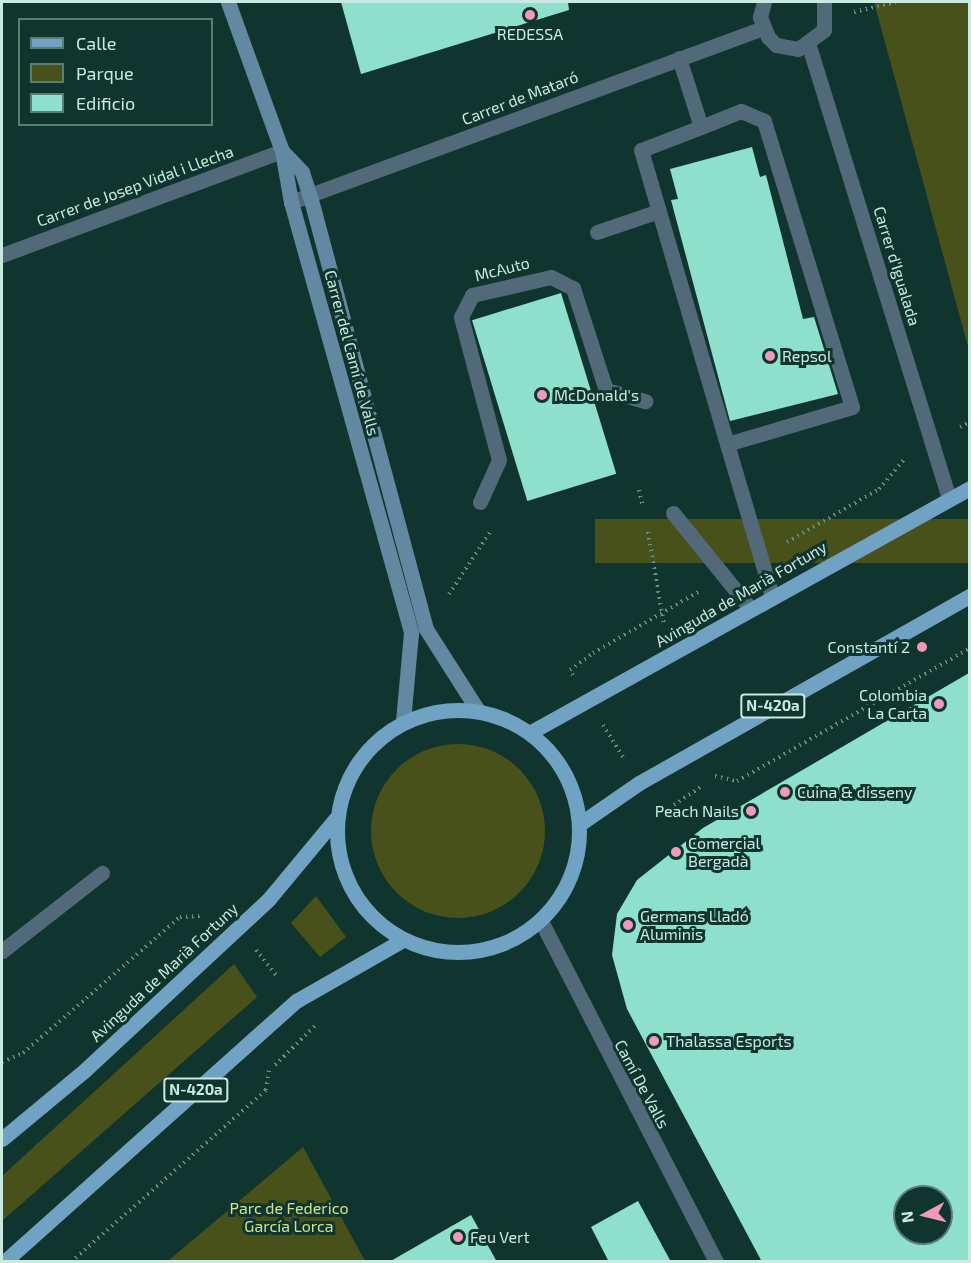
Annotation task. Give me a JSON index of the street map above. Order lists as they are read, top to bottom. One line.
{"streets":{"main road":["Carrer del Camí de Valls","Avinguda de Marià Fortuny","N-420a"],"street":["Carrer de Mataró","Carrer de Josep Vidal i Llecha","Carrer d'Igualada","McAuto","Camí De Valls"]},"crossings":[["Carrer de Mataró","Carrer del Camí de Valls"],["Carrer de Josep Vidal i Llecha","Carrer del Camí de Valls"],["Carrer d'Igualada","Avinguda de Marià Fortuny"]],"parks":["Parc de Federico García Lorca"],"places":["REDESSA","Repsol","McDonald's","Constantí 2","Colombia La Carta","Cuina & disseny","Peach Nails","Comercial Bergadà","Germans Lladó Aluminis","Thalassa Esports","Feu Vert"],"legend":["Calle","Parque","Edificio"],"north":"left"}
